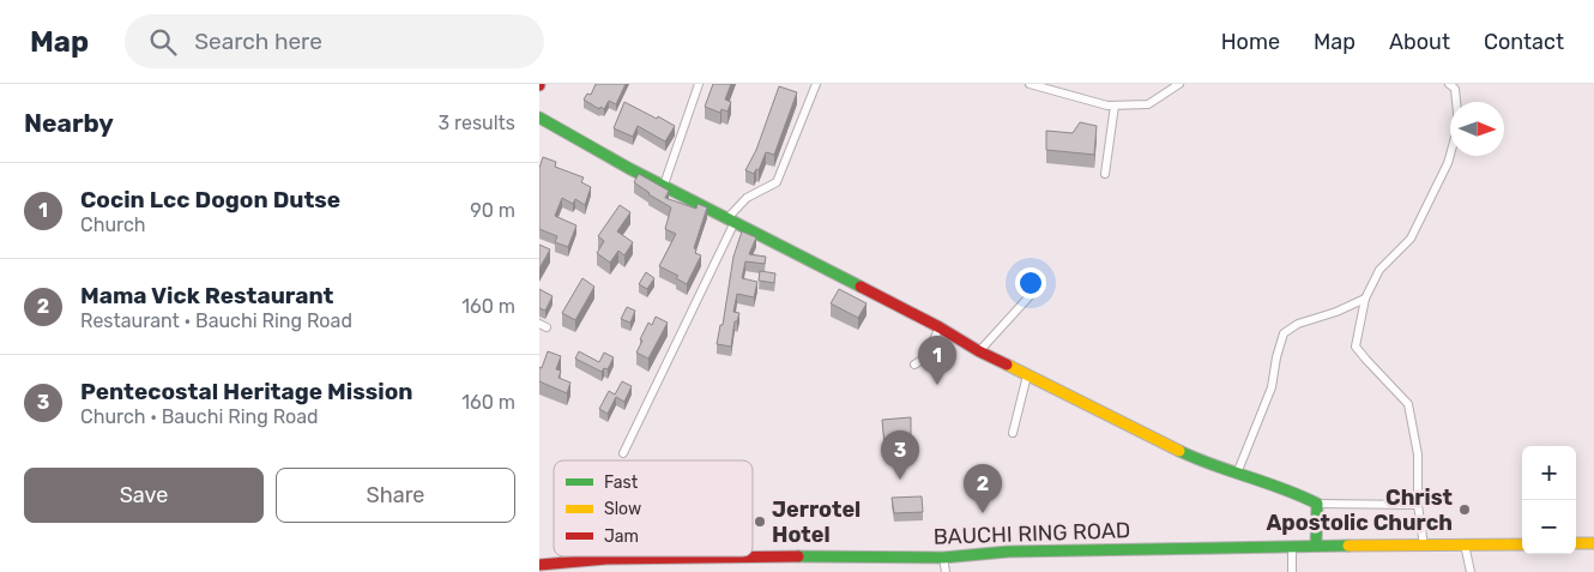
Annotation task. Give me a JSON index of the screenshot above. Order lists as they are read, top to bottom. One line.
{"streets":{"main road":["BAUCHI RING ROAD"]},"places":["Christ Apostolic Church","Jerrotel Hotel"],"legend":["Fast","Slow","Jam"],"north":"right","page":{"header":"Map","search":"Search here","nav":["Home","Map","About","Contact"],"heading":["Nearby","3 results"],"list":[{"mark":"1","name":"Cocin Lcc Dogon Dutse","note":"Church","value":"90 m"},{"mark":"2","name":"Mama Vick Restaurant","note":"Restaurant · Bauchi Ring Road","value":"160 m"},{"mark":"3","name":"Pentecostal Heritage Mission","note":"Church · Bauchi Ring Road","value":"160 m"}],"pins":["1","3","2"],"map_buttons":["+","−"],"buttons":["Save","Share"]}}
